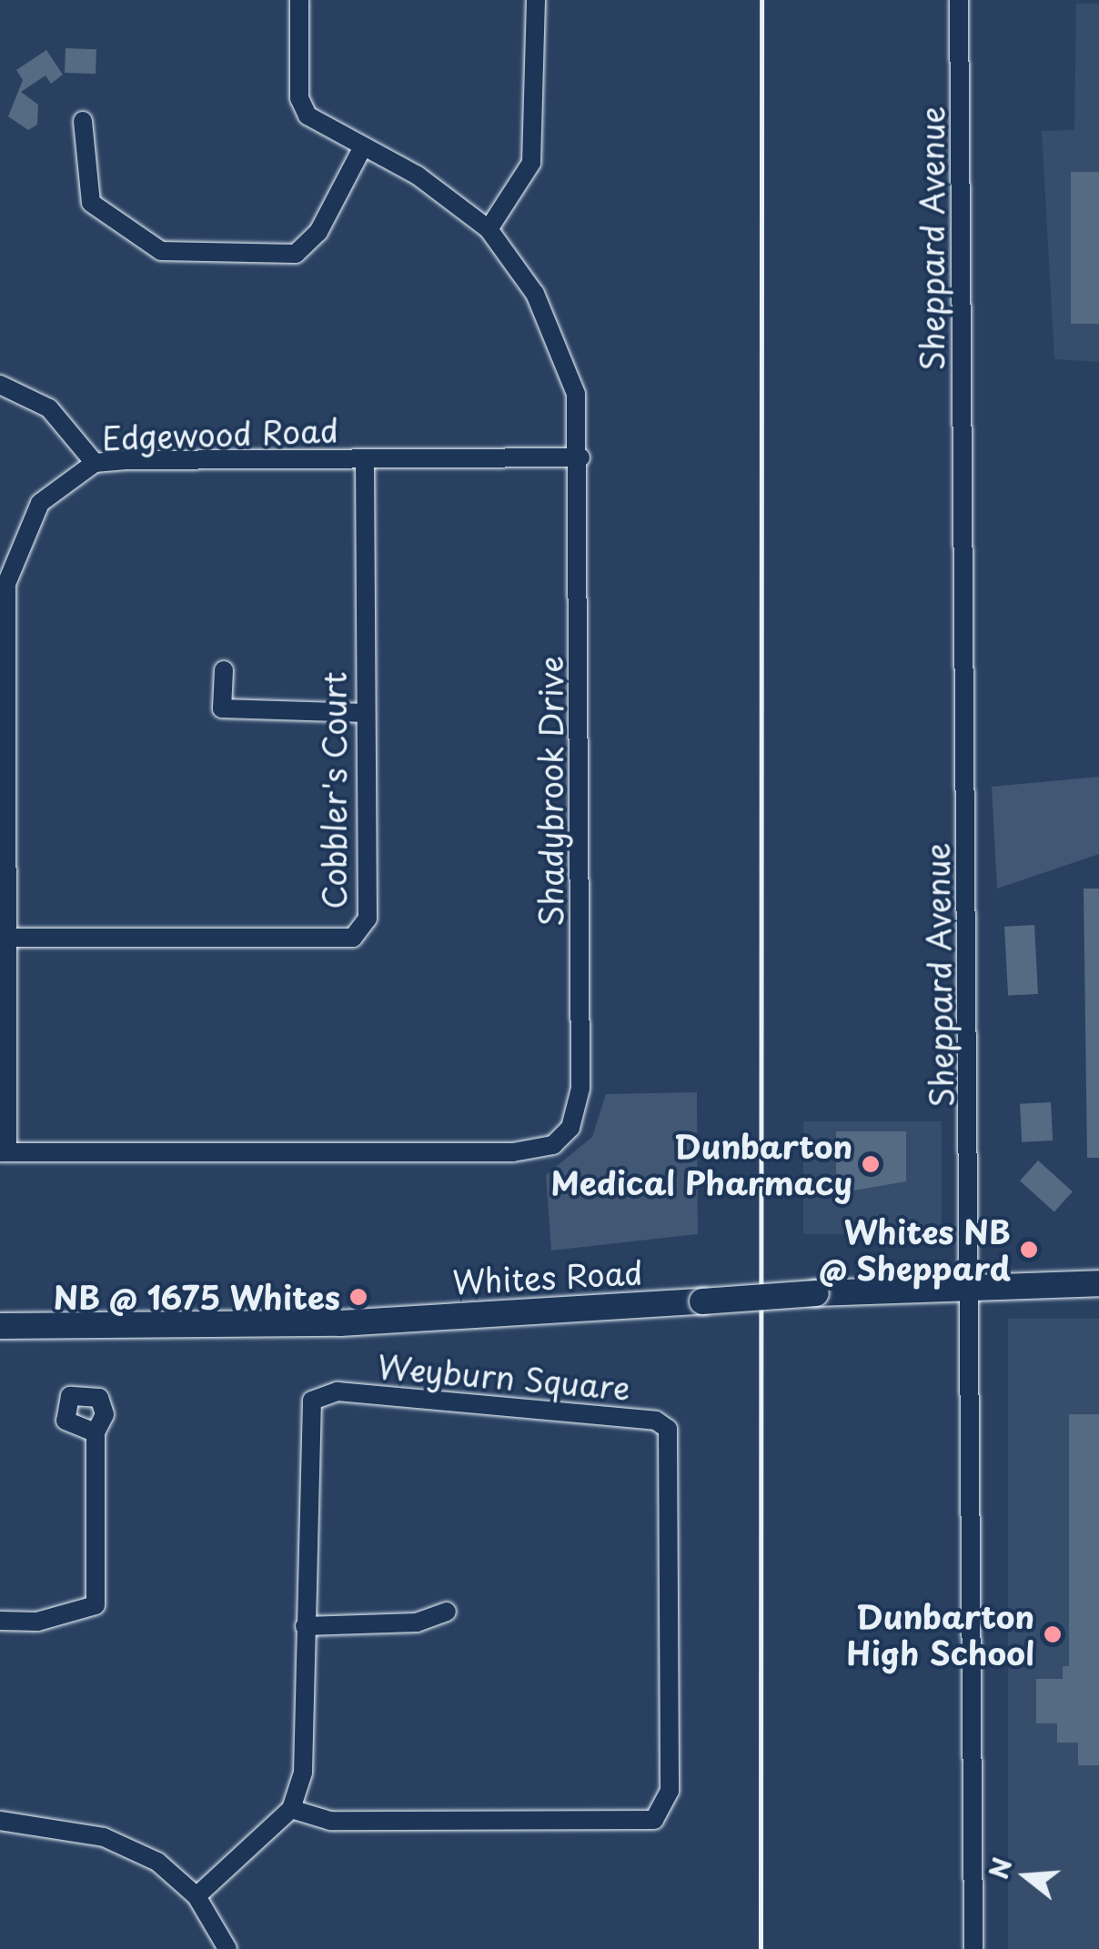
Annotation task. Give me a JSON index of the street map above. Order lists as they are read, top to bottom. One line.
{"streets":{"main road":["Whites Road"],"street":["Sheppard Avenue","Edgewood Road","Cobbler's Court","Shadybrook Drive","Weyburn Square"]},"crossings":[["Sheppard Avenue","Whites Road"],["Edgewood Road","Cobbler's Court"],["Edgewood Road","Shadybrook Drive"]],"places":["Dunbarton Medical Pharmacy","Whites NB @ Sheppard","NB @ 1675 Whites","Dunbarton High School"],"north":"left"}
